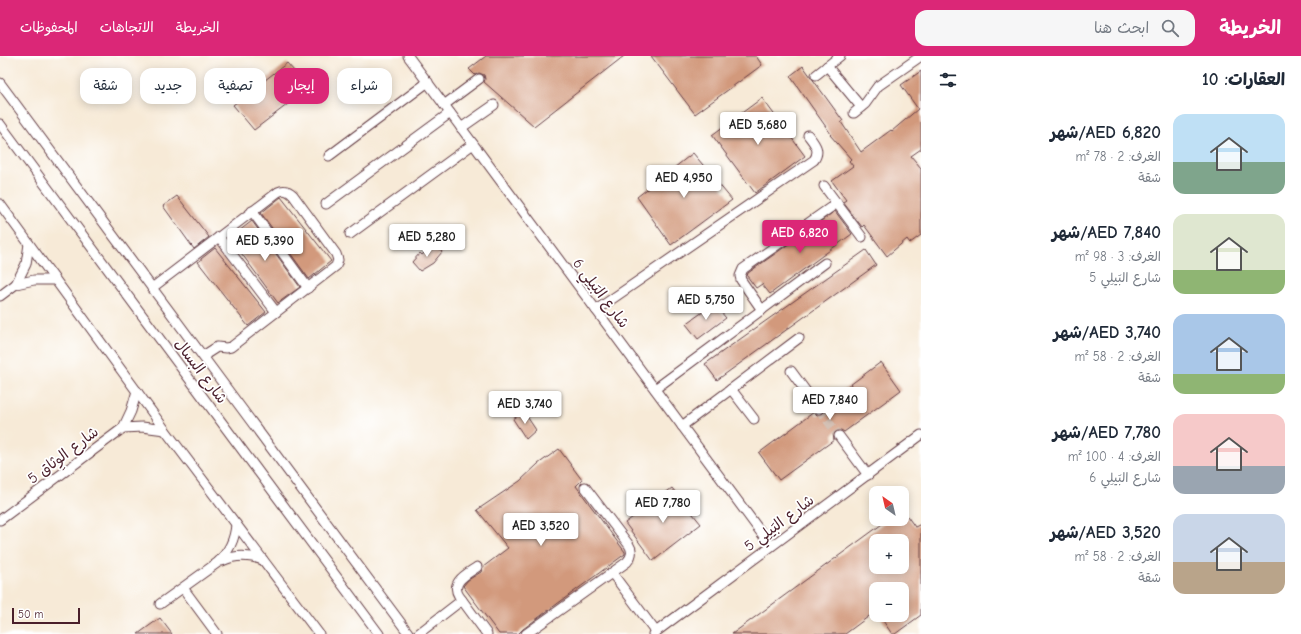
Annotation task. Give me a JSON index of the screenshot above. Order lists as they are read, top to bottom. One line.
{"streets":{"street":["شارع البَيلِي 6","شارع البسال","شارع الوِثاق 5","شارع البَيلِي 5"]},"crossings":[["شارع البَيلِي 6","شارع البَيلِي 5"]],"scale_bar":"50 m","north":"top left","page":{"header":"الخريطة","search":"ابحث هنا","nav":["الخريطة","الاتجاهات","المحفوظات"],"heading":"العقارات: 10","chip":["شراء","إيجار","تصفية","جديد","شقة"],"list":[{"name":"AED 6,820/شهر","note":"الغرف: 2 · 78 m² · شقة"},{"name":"AED 7,840/شهر","note":"الغرف: 3 · 98 m² · شارع البَيلِي 5"},{"name":"AED 3,740/شهر","note":"الغرف: 2 · 58 m² · شقة"},{"name":"AED 7,780/شهر","note":"الغرف: 4 · 100 m² · شارع البَيلِي 6"},{"name":"AED 3,520/شهر","note":"الغرف: 2 · 58 m² · شقة"}],"price":["AED 5,680","AED 4,950","AED 6,820","AED 5,280","AED 5,390","AED 5,750","AED 7,840","AED 3,740","AED 7,780","AED 3,520"],"map_buttons":["+","−"],"scale":"50 m"}}
